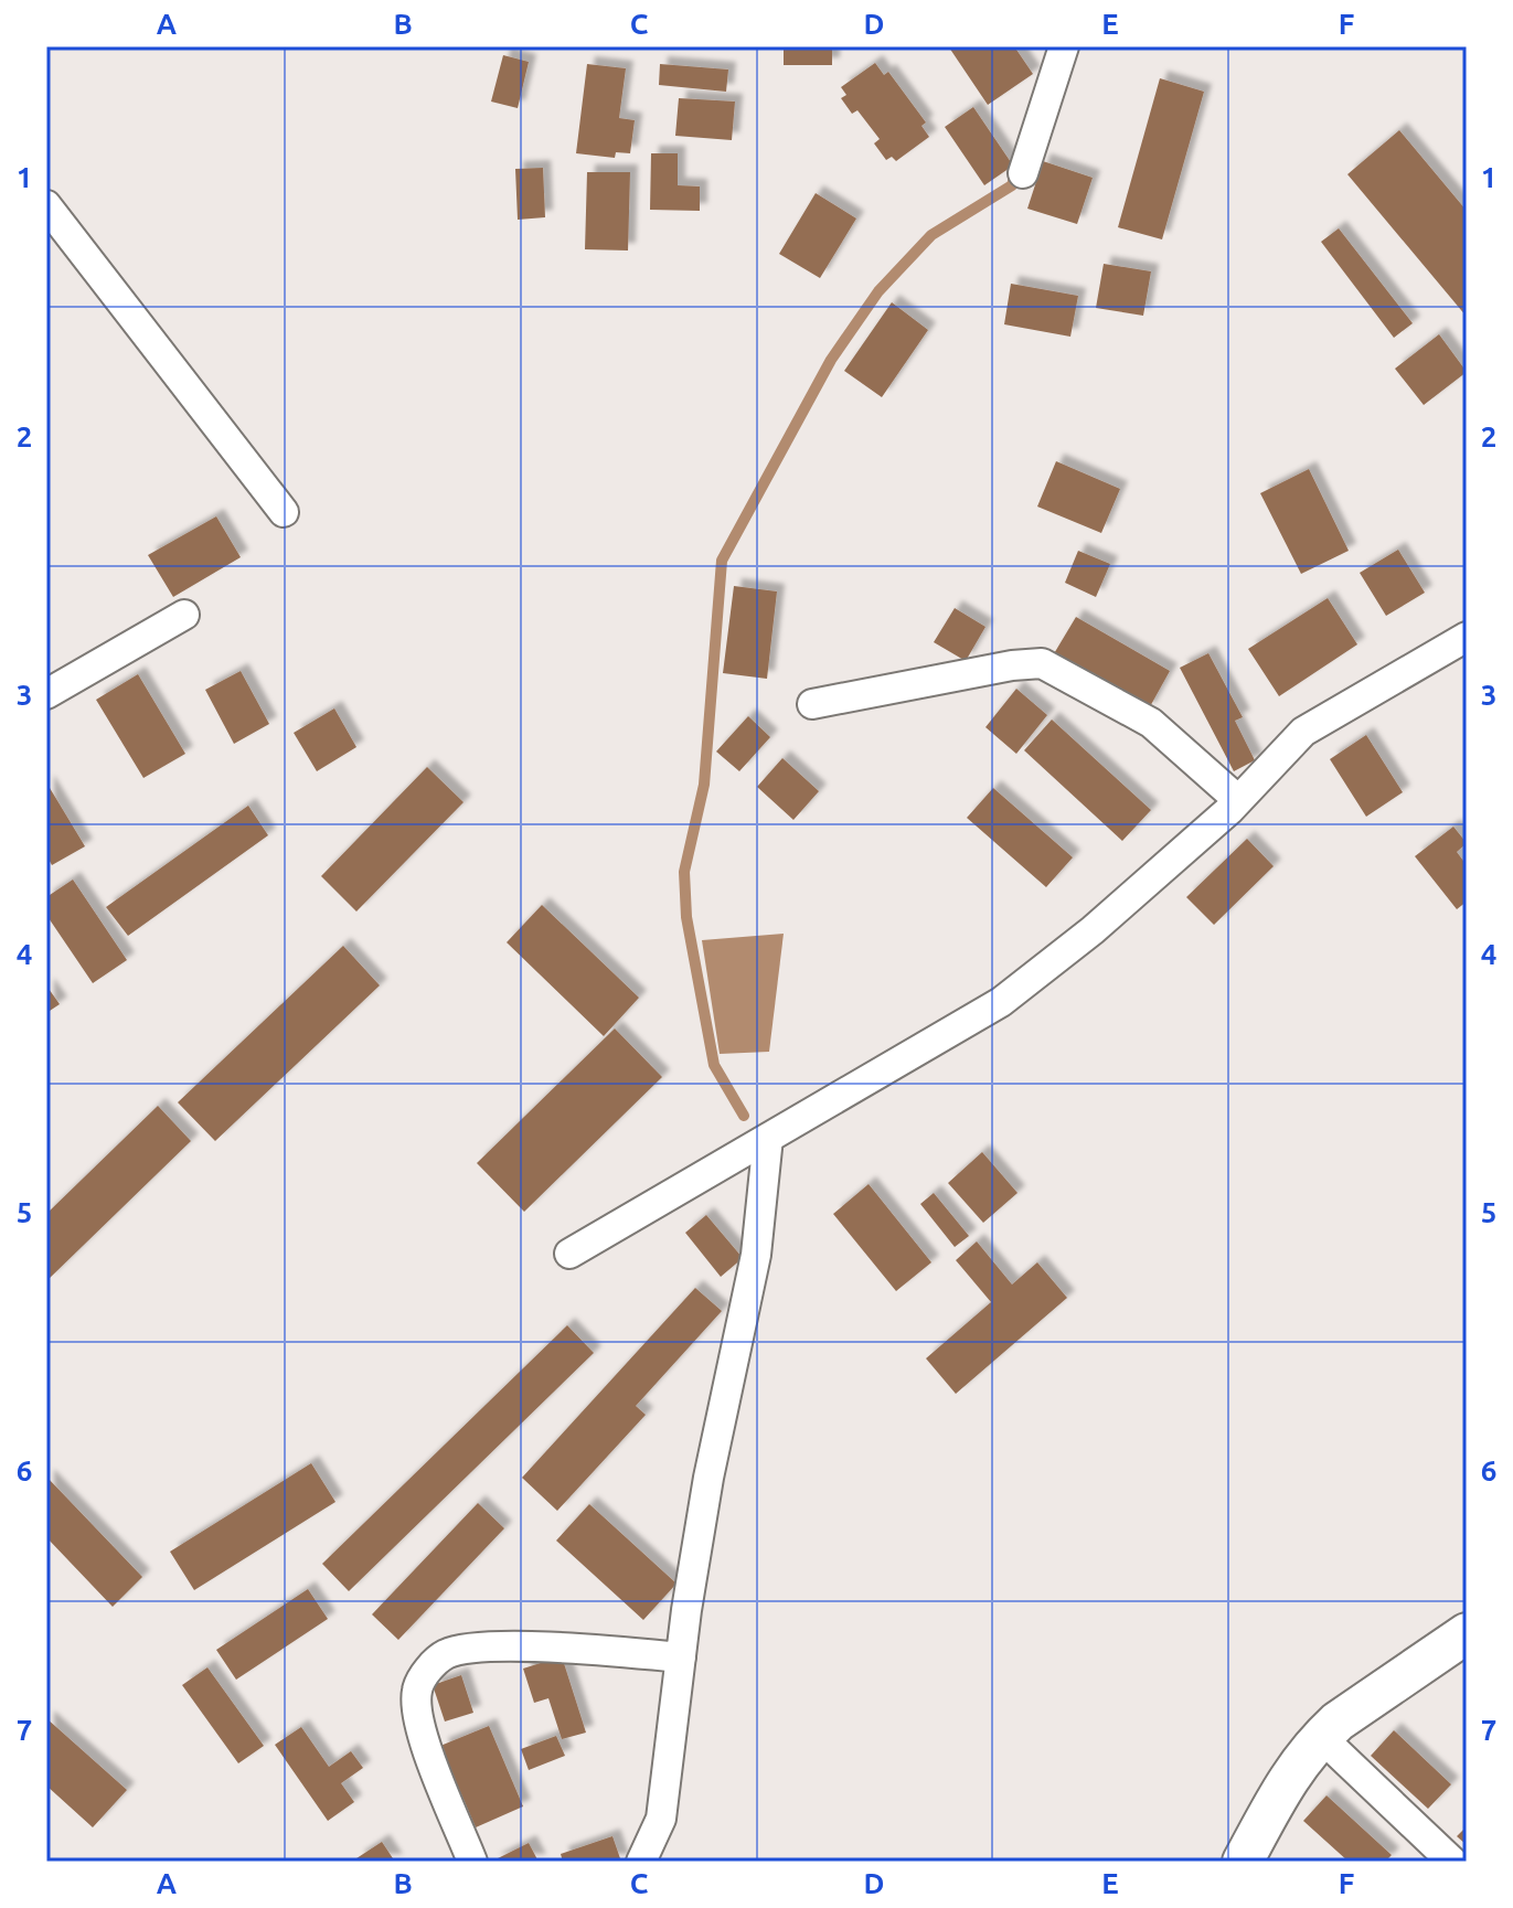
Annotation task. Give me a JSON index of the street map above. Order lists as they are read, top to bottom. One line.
{"grid":{"columns":["A","B","C","D","E","F"],"rows":["1","2","3","4","5","6","7"]}}
